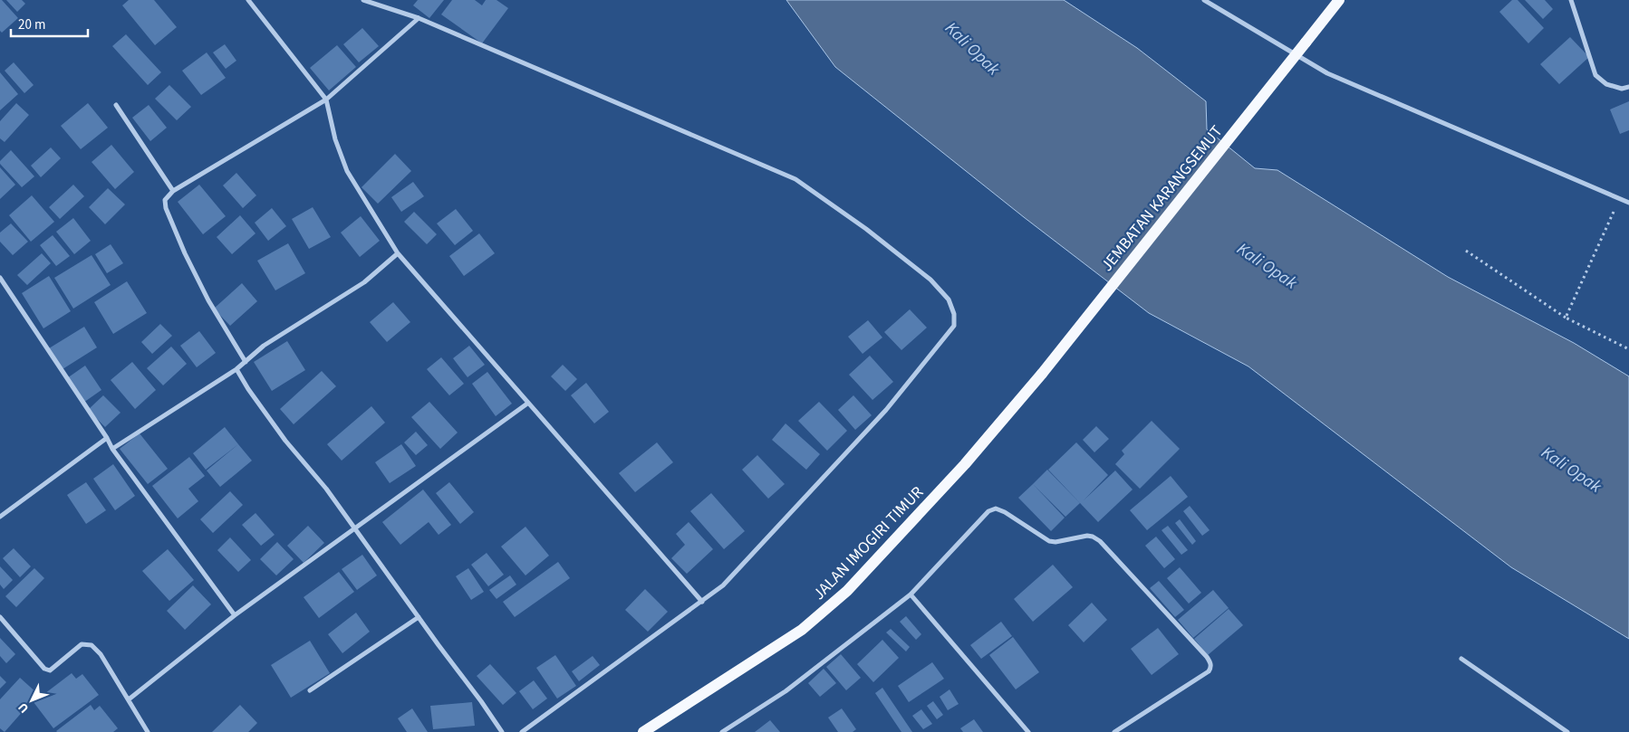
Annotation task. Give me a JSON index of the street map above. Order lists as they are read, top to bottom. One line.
{"streets":{"main road":["JEMBATAN KARANGSEMUT","JALAN IMOGIRI TIMUR"]},"crossings":[["JEMBATAN KARANGSEMUT","JALAN IMOGIRI TIMUR"]],"water":["Kali Opak"],"scale_bar":"20 m","north":"bottom left"}
